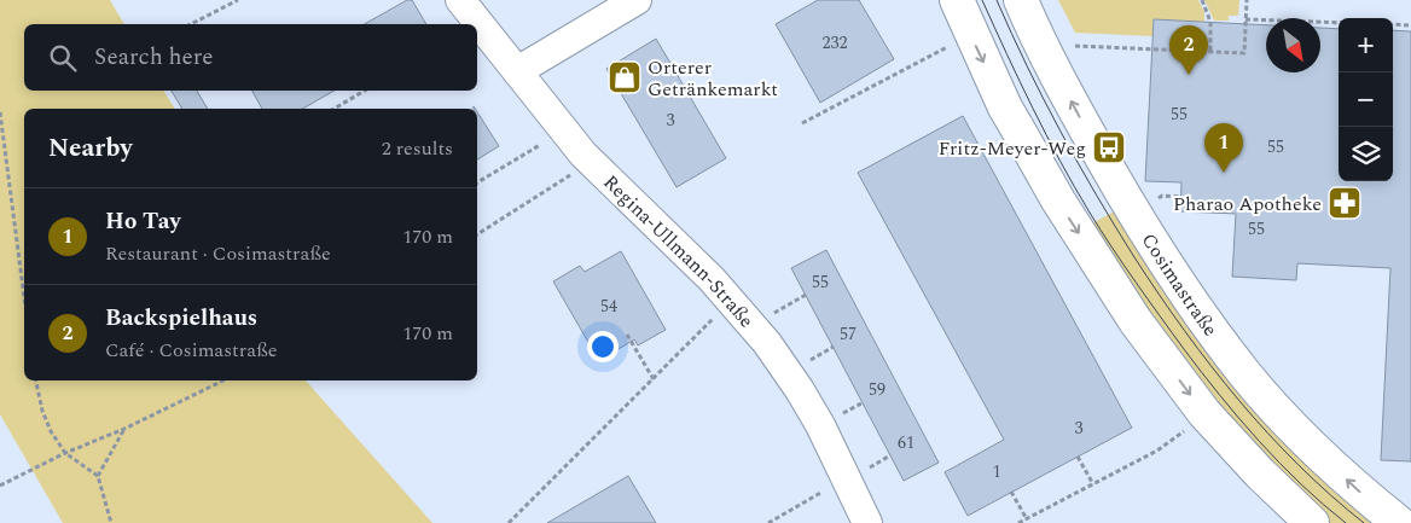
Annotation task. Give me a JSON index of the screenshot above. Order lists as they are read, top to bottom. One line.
{"streets":{"main road":["Cosimastraße"],"street":["Regina-Ullmann-Straße"]},"places":{"shop":["Orterer Getränkemarkt"],"bus stop":["Fritz-Meyer-Weg"],"pharmacy":["Pharao Apotheke"]},"house_numbers":["232","55","3","55","55","55","54","57","59","3","61","1"],"north":"bottom right","page":{"map_buttons":["+","−"],"search":"Search here","pins":["2","1"],"heading":["Nearby","2 results"],"list":[{"mark":"1","name":"Ho Tay","note":"Restaurant · Cosimastraße","value":"170 m"},{"mark":"2","name":"Backspielhaus","note":"Café · Cosimastraße","value":"170 m"}]}}
